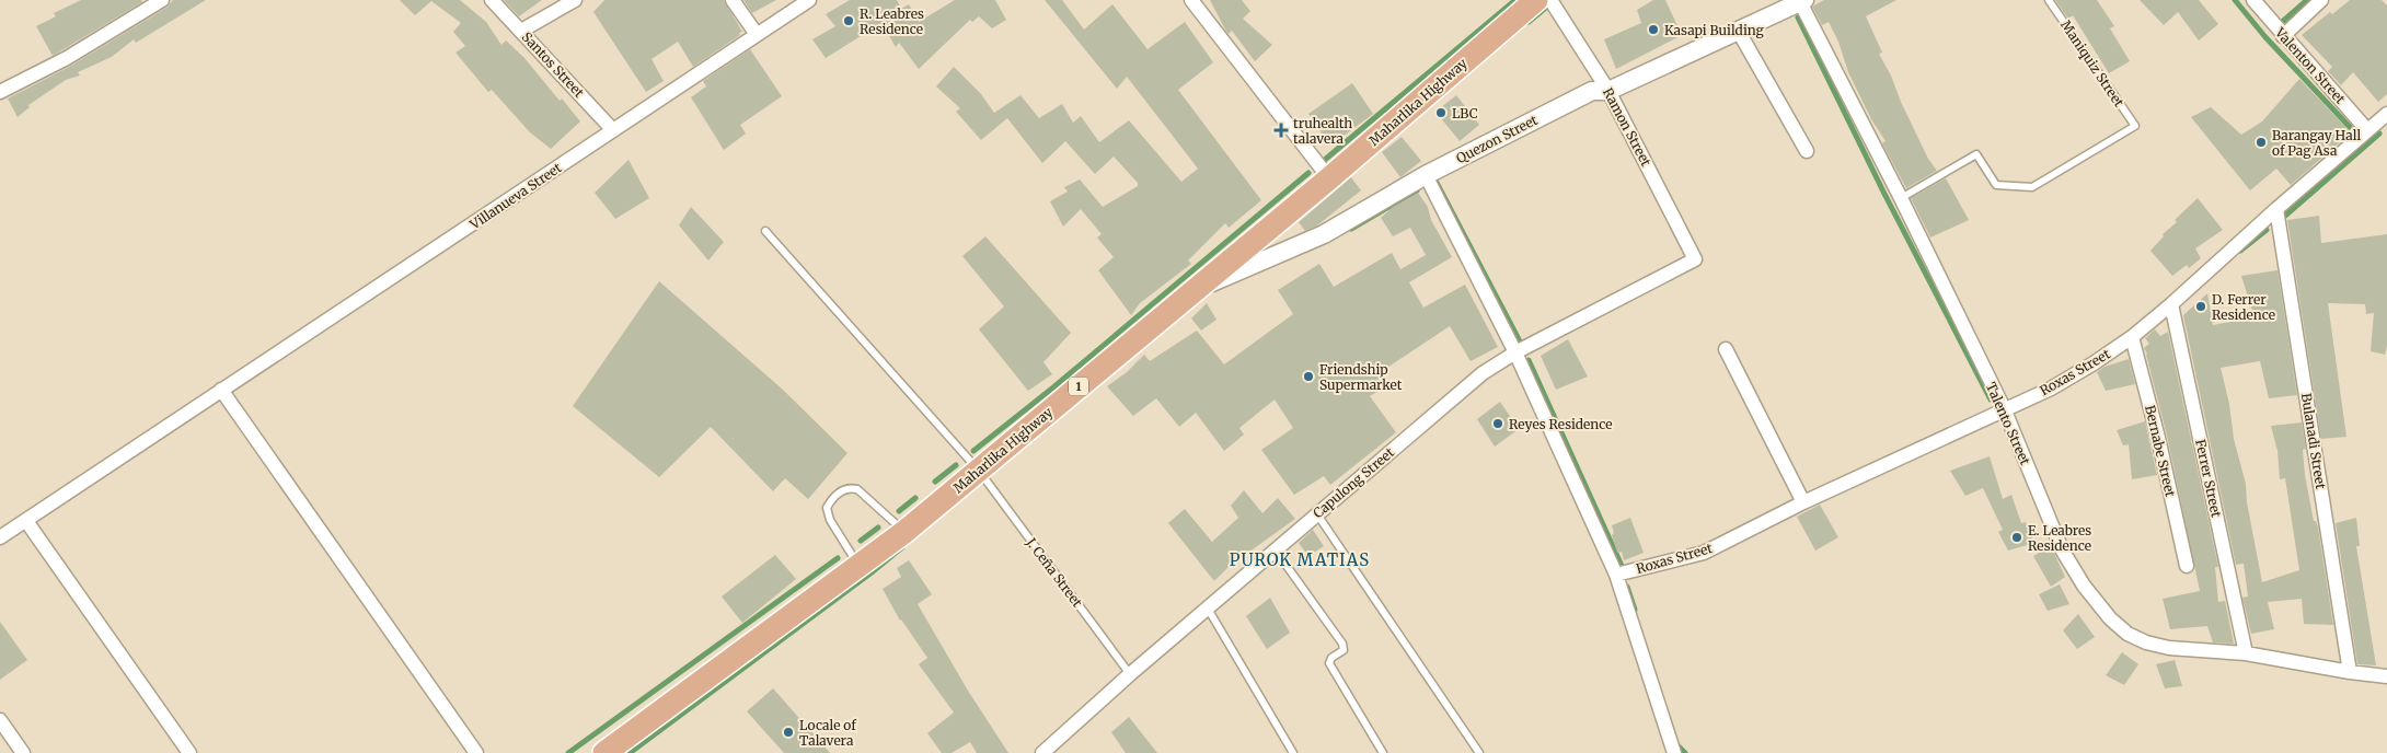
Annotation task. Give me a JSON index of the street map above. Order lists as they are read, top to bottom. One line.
{"streets":{"main road":["Maharlika Highway","1"],"street":["Santos Street","Valenton Street","Ramon Street","Quezon Street","Villanueva Street","Roxas Street","Talento Street","Bulanadi Street","Bernabe Street","Ferrer Street","Capulong Street"],"lane":["Maniquiz Street","J. Ceña Street"]},"crossings":[["Maniquiz Street","Talento Street"],["Santos Street","Villanueva Street"],["Valenton Street","Roxas Street"],["Maharlika Highway","Quezon Street"],["Maharlika Highway","J. Ceña Street"],["Ramon Street","Quezon Street"],["Ramon Street","Capulong Street"],["Quezon Street","Talento Street"],["Roxas Street","Talento Street"],["Roxas Street","Bulanadi Street"],["Roxas Street","Bernabe Street"],["Roxas Street","Ferrer Street"],["Talento Street","Bulanadi Street"],["Talento Street","Ferrer Street"],["Capulong Street","J. Ceña Street"]],"districts":["PUROK MATIAS"],"places":{"other":["R. Leabres Residence","Kasapi Building","LBC","Barangay Hall of Pag Asa","D. Ferrer Residence","Friendship Supermarket","Reyes Residence","E. Leabres Residence","Locale of Talavera"],"health":["truhealth talavera"]}}
